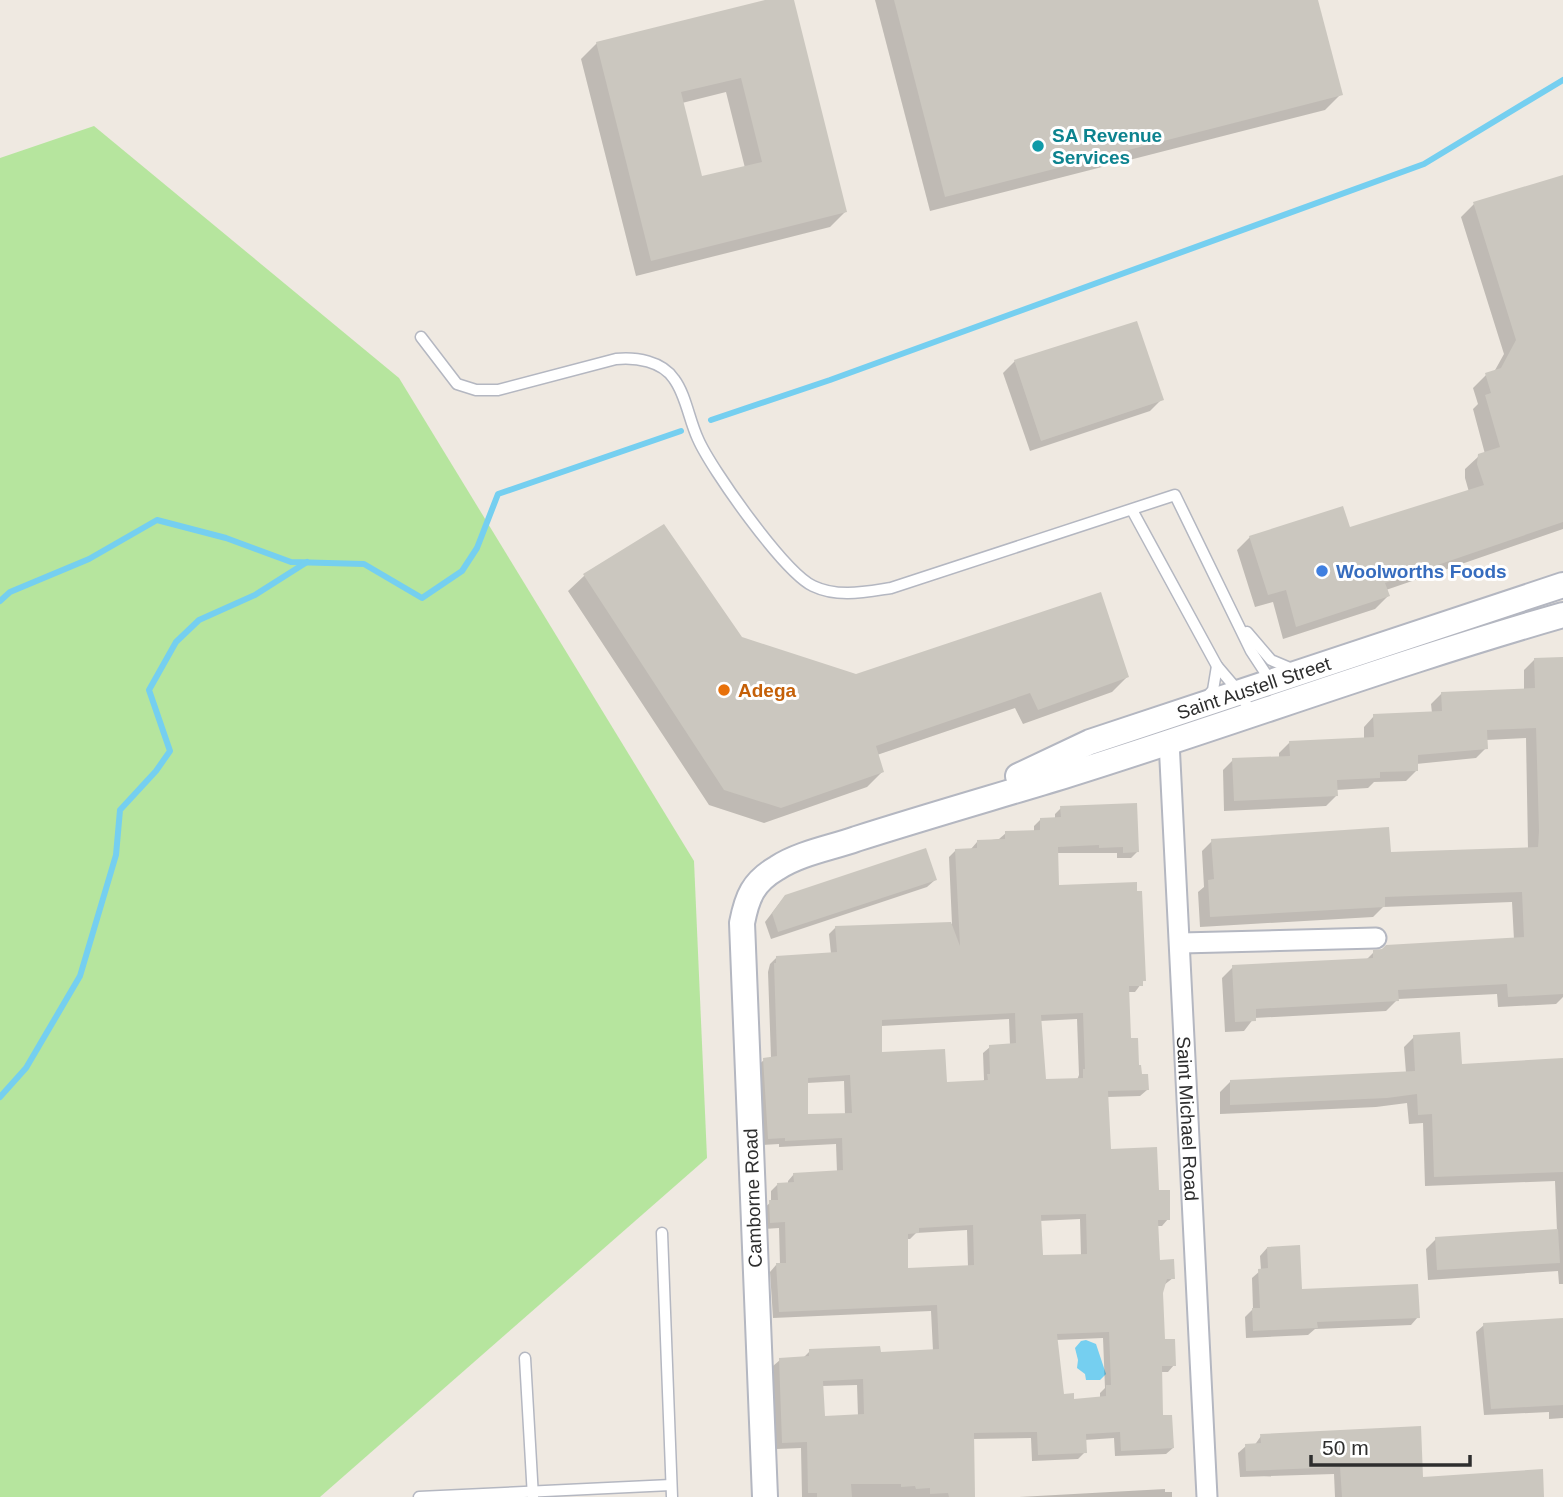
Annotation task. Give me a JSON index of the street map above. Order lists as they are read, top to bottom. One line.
{"streets":{"street":["Saint Austell Street","Saint Michael Road","Camborne Road"]},"crossings":[["Saint Austell Street","Saint Michael Road"],["Saint Austell Street","Camborne Road"]],"places":["SA Revenue Services","Woolworths Foods","Adega"],"scale_bar":"50 m"}
